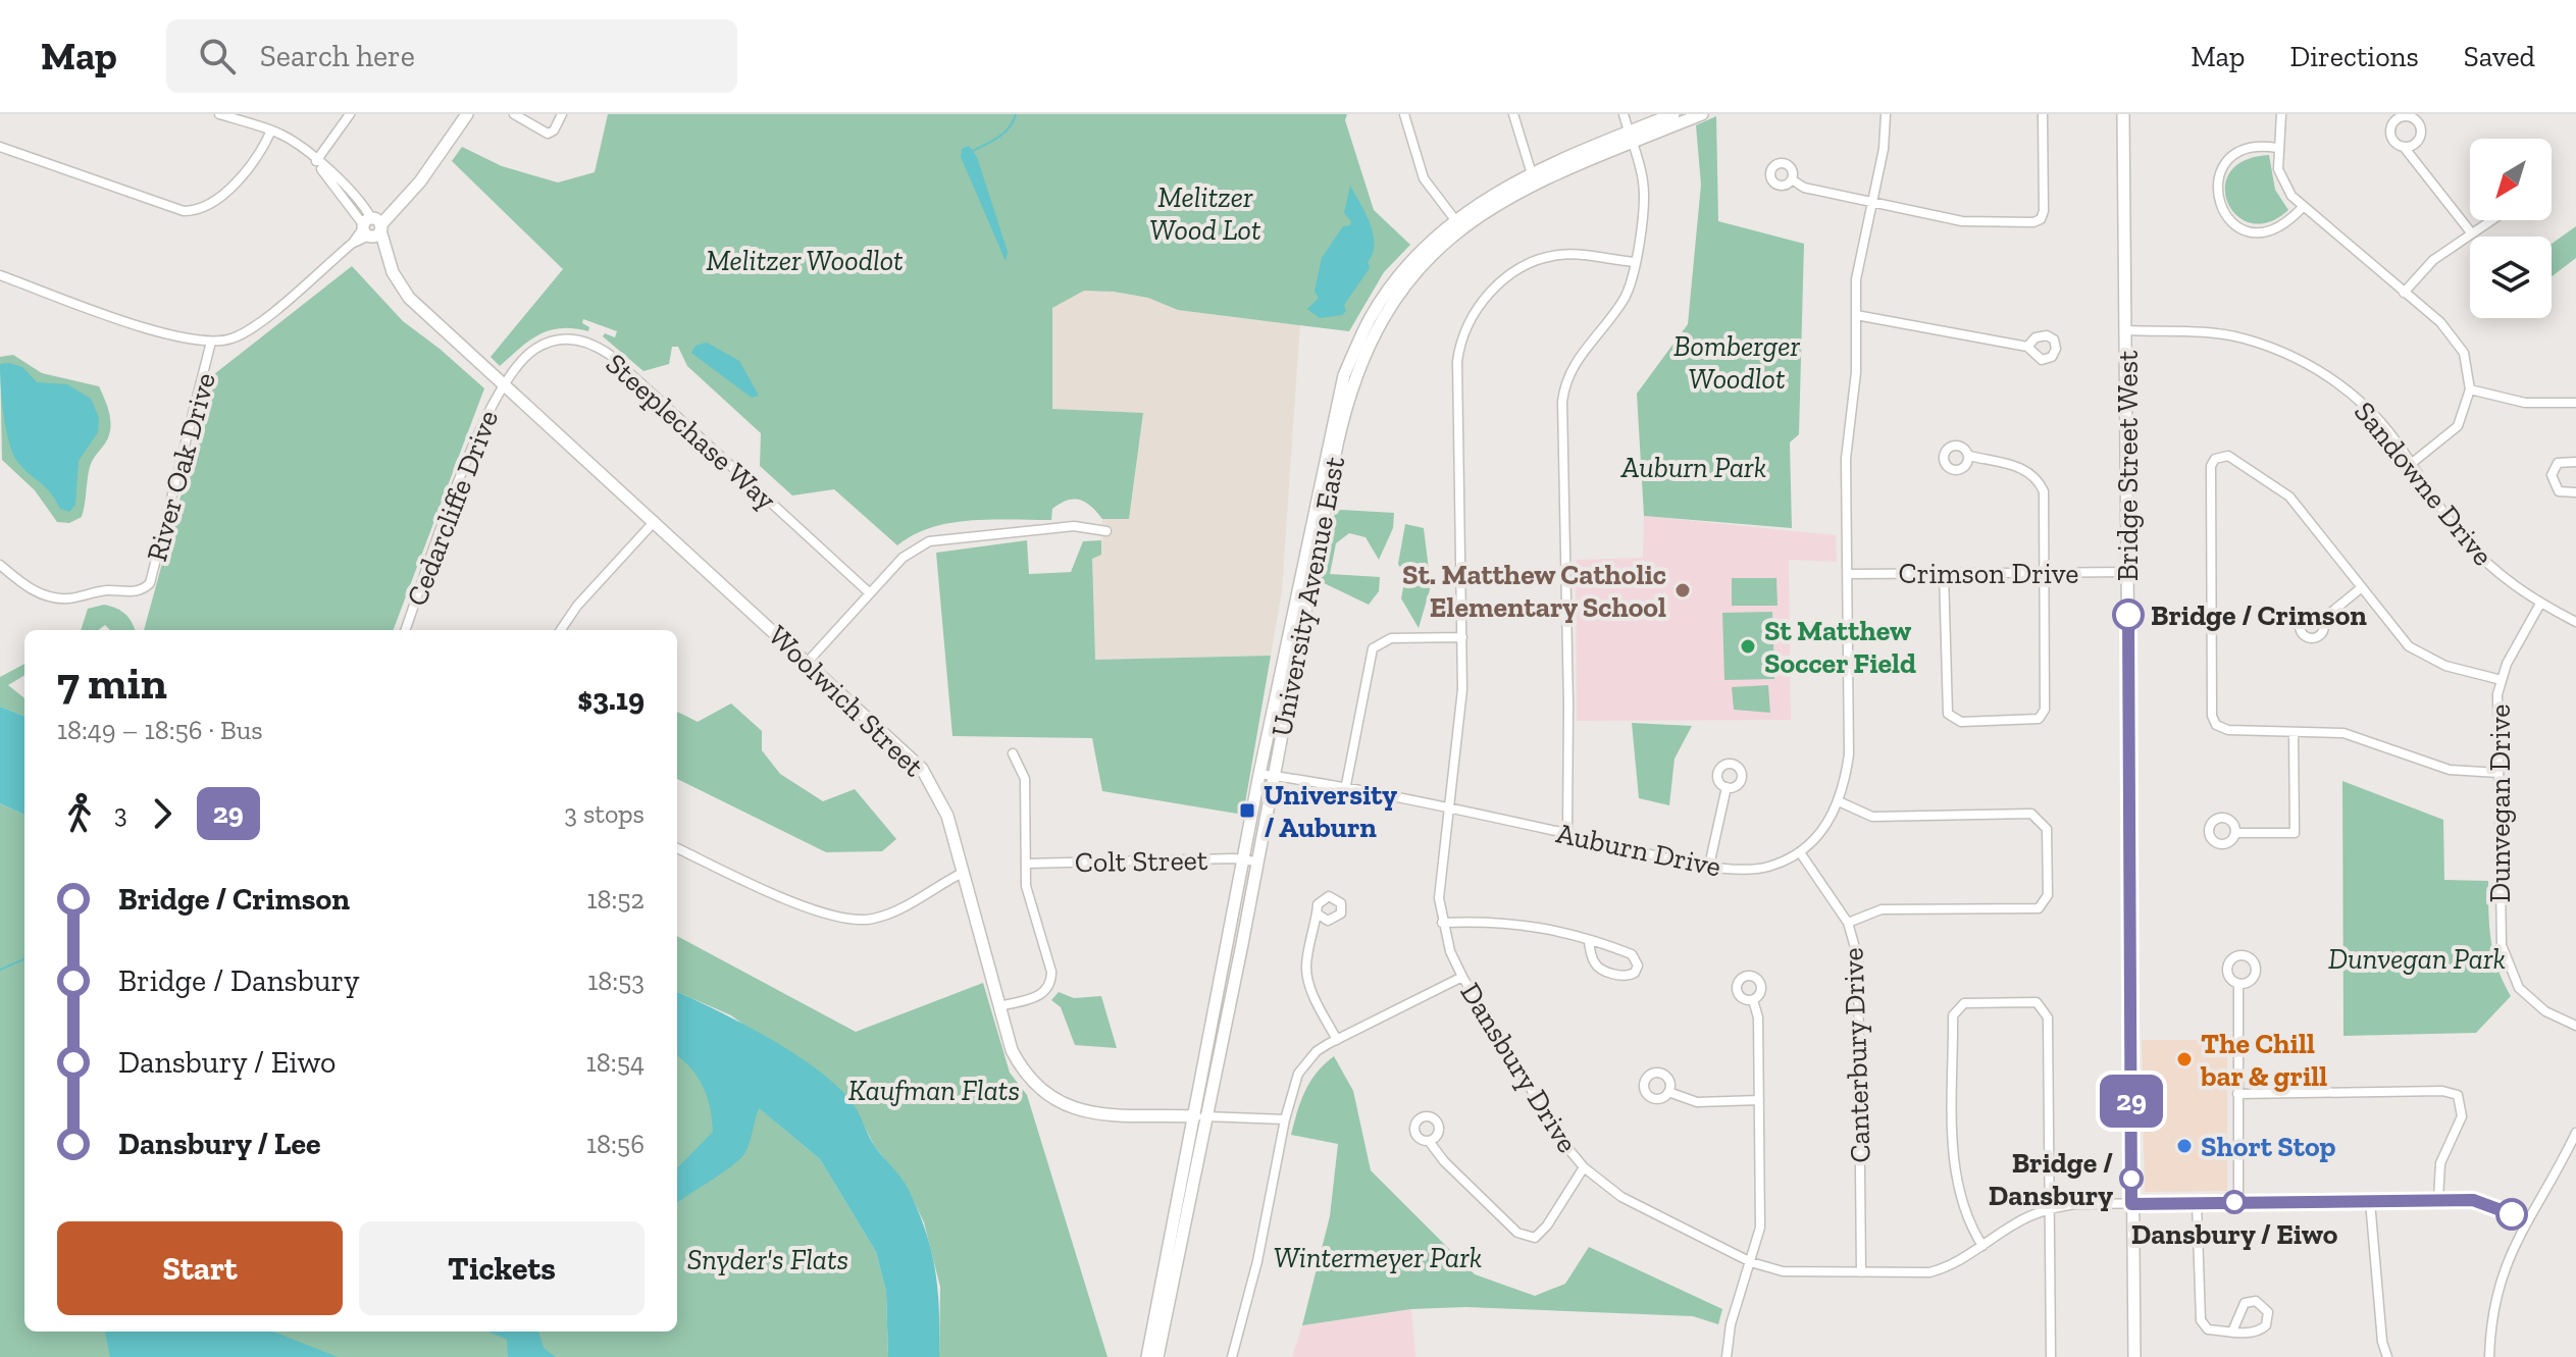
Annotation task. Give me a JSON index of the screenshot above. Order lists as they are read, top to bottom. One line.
{"streets":{"main road":["Bridge Street West","University Avenue East","Woolwich Street"],"street":["Steeplechase Way","River Oak Drive","Sandowne Drive","Cedarcliffe Drive","Crimson Drive","Dunvegan Drive","Auburn Drive","Colt Street","Canterbury Drive","Dansbury Drive"]},"crossings":[["Steeplechase Way","Cedarcliffe Drive"],["Steeplechase Way","Woolwich Street"],["Bridge Street West","Sandowne Drive"],["Bridge Street West","Crimson Drive"],["Bridge Street West","Dansbury Drive"],["Sandowne Drive","Dunvegan Drive"],["Cedarcliffe Drive","Woolwich Street"],["Crimson Drive","Auburn Drive"],["University Avenue East","Woolwich Street"],["University Avenue East","Auburn Drive"],["University Avenue East","Colt Street"],["Auburn Drive","Canterbury Drive"],["Auburn Drive","Dansbury Drive"],["Canterbury Drive","Dansbury Drive"]],"parks":["Melitzer Wood Lot","Melitzer Woodlot","Bomberger Woodlot","Auburn Park","Dunvegan Park","Kaufman Flats","Wintermeyer Park","Snyder's Flats"],"places":{"other":["St. Matthew Catholic Elementary School","Bridge / Crimson","St Matthew Soccer Field","The Chill bar & grill","Short Stop","Bridge / Dansbury","Dansbury / Eiwo"],"transit":["University / Auburn"]},"lines":["bus line 29"],"north":"bottom left","page":{"header":"Map","search":"Search here","nav":["Map","Directions","Saved"],"on_map":"29","heading":["7 min","18:49 – 18:56 · Bus","$3.19"],"legs":["3","29","3 stops"],"list":[{"name":"Bridge / Crimson","value":"18:52"},{"name":"Bridge / Dansbury","value":"18:53"},{"name":"Dansbury / Eiwo","value":"18:54"},{"name":"Dansbury / Lee","value":"18:56"}],"buttons":["Start","Tickets"]}}
